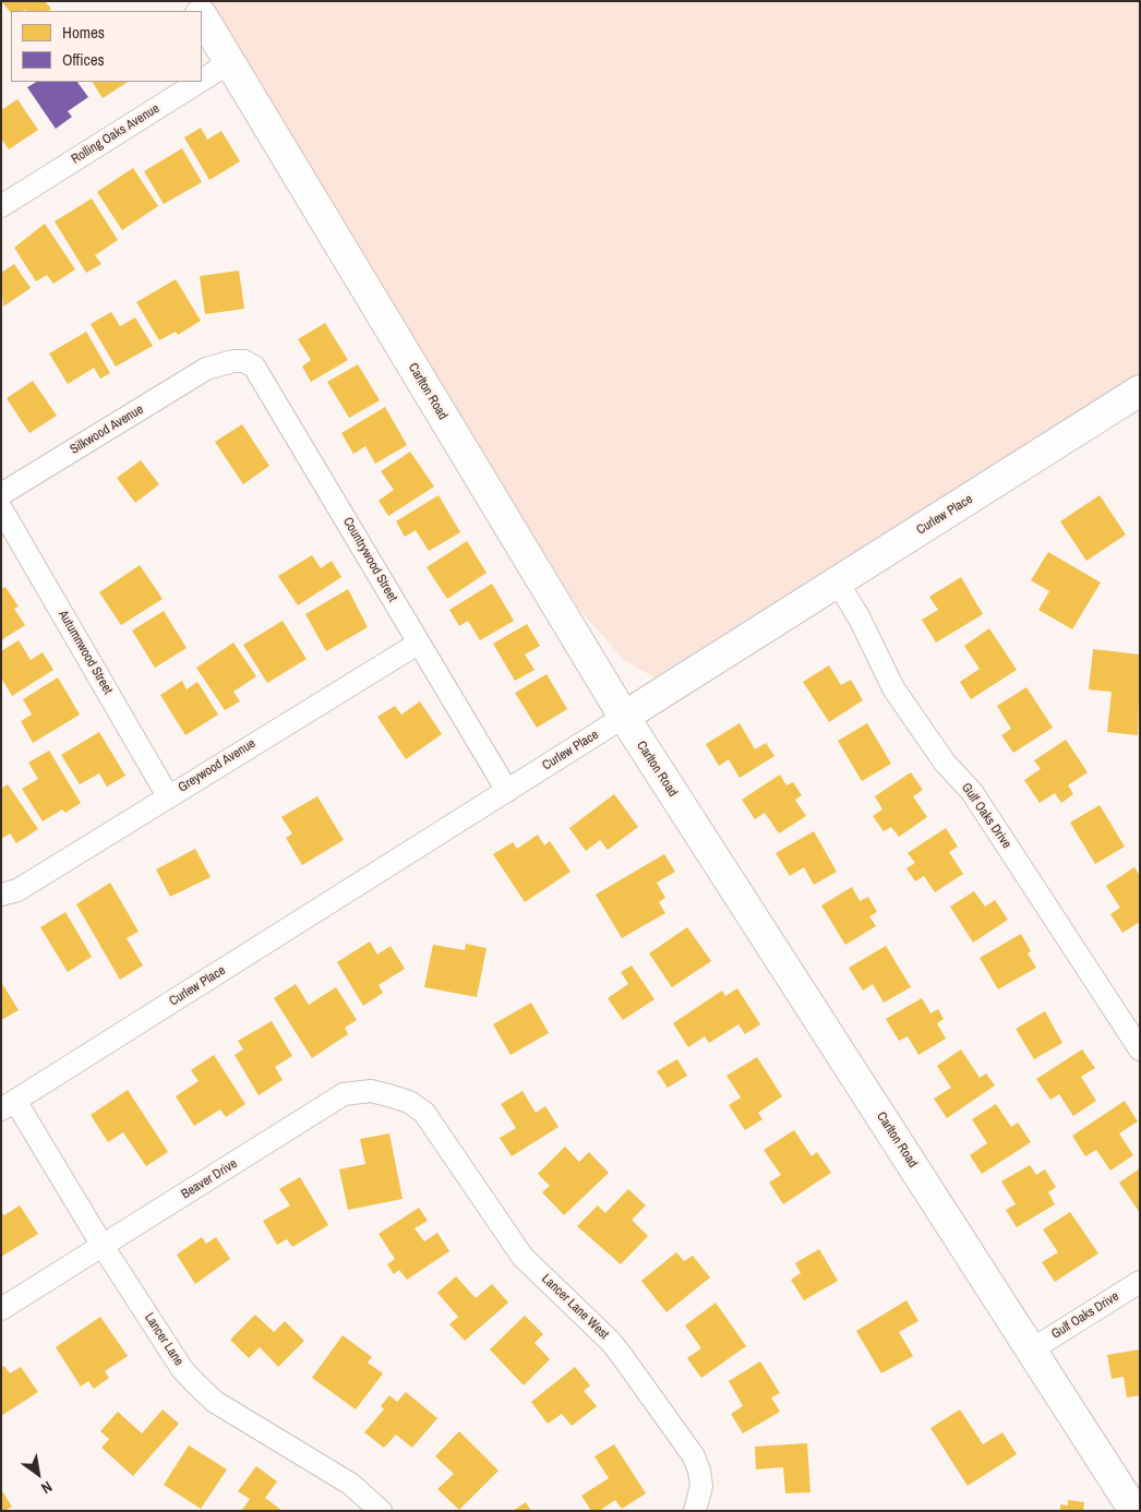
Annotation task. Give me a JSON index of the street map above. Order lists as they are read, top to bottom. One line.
{"streets":{"street":["Rolling Oaks Avenue","Carlton Road","Silkwood Avenue","Curlew Place","Countrywood Street","Autumnwood Street","Greywood Avenue","Gulf Oaks Drive","Beaver Drive","Lancer Lane West","Lancer Lane"]},"crossings":[["Rolling Oaks Avenue","Carlton Road"],["Carlton Road","Curlew Place"],["Carlton Road","Gulf Oaks Drive"],["Silkwood Avenue","Countrywood Street"],["Curlew Place","Countrywood Street"],["Curlew Place","Gulf Oaks Drive"],["Curlew Place","Lancer Lane"],["Countrywood Street","Greywood Avenue"],["Autumnwood Street","Greywood Avenue"],["Beaver Drive","Lancer Lane West"],["Beaver Drive","Lancer Lane"]],"legend":["Homes","Offices"],"north":"bottom right"}
